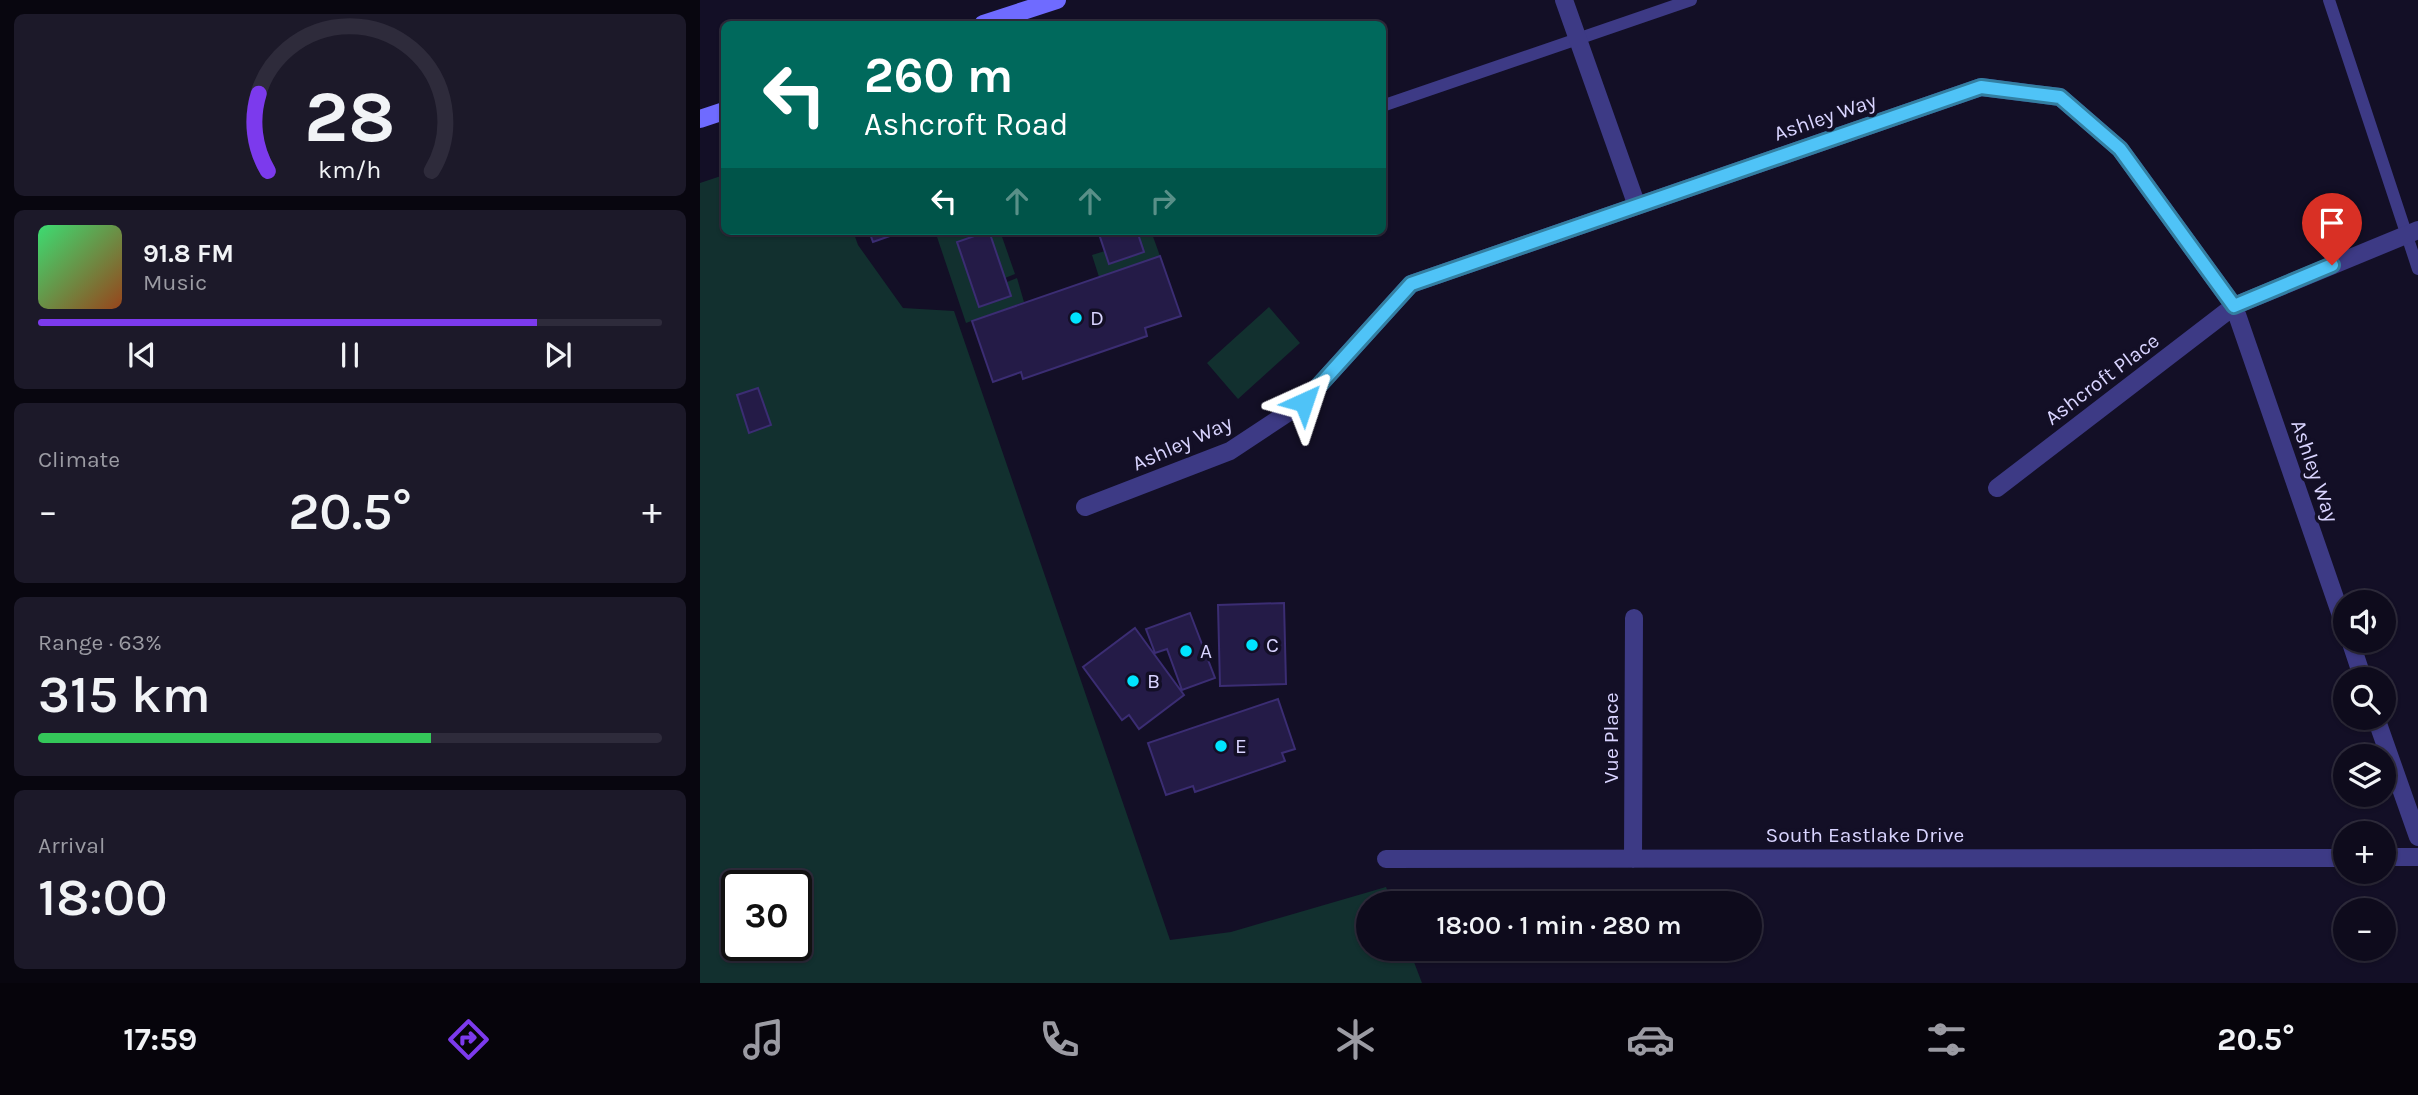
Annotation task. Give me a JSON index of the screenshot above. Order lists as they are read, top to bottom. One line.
{"streets":{"street":["Ashley Way","Ashcroft Place","Vue Place","South Eastlake Drive"]},"crossings":[["Ashley Way","Ashcroft Place"],["Vue Place","South Eastlake Drive"]],"places":["D","C","A","B","E"],"page":{"turn":["260 m","Ashcroft Road"],"song":["91.8 FM","Music"],"tile":["Climate",["Range · 63%","315 km"],["Arrival","18:00"]],"heat":["−","20.5°","+"],"map_buttons":["+","−"],"limit":"30","trip":"18:00 · 1 min · 280 m","tabs":["17:59","20.5°"],"gauge":["28","km/h"]}}
